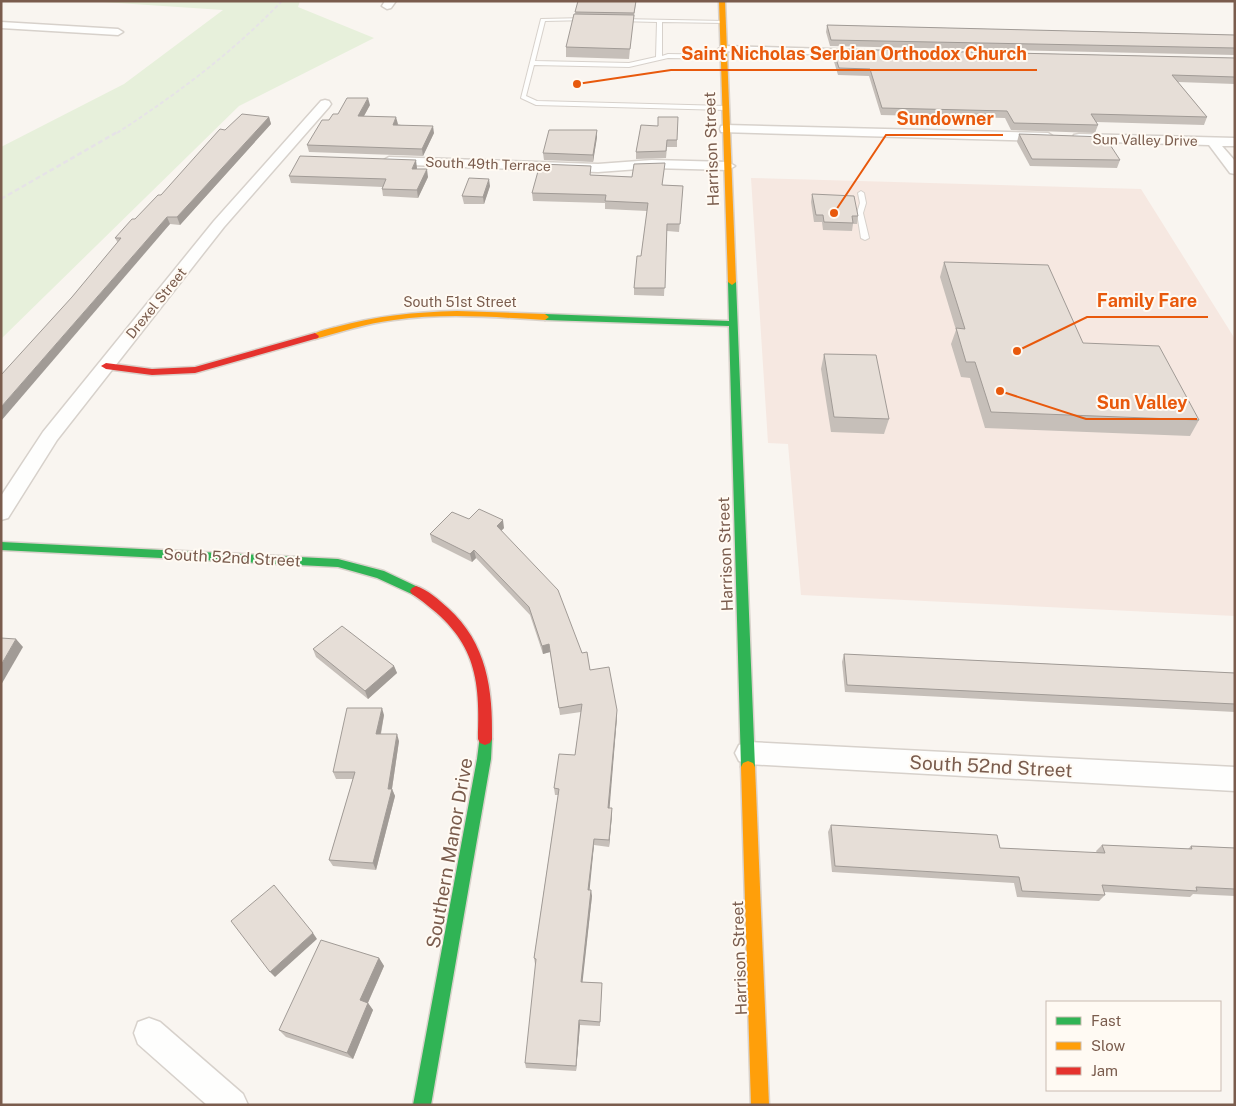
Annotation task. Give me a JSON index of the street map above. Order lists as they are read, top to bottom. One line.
{"streets":{"main road":["Harrison Street","South 51st Street","South 52nd Street","Southern Manor Drive"],"street":["Sun Valley Drive","South 49th Terrace","Drexel Street"]},"crossings":[["Sun Valley Drive","Harrison Street"],["Harrison Street","South 49th Terrace"],["Harrison Street","South 51st Street"],["Harrison Street","South 52nd Street"],["South 51st Street","Drexel Street"],["South 52nd Street","Southern Manor Drive"]],"places":["Saint Nicholas Serbian Orthodox Church","Sundowner","Family Fare","Sun Valley"],"legend":["Fast","Slow","Jam"]}
